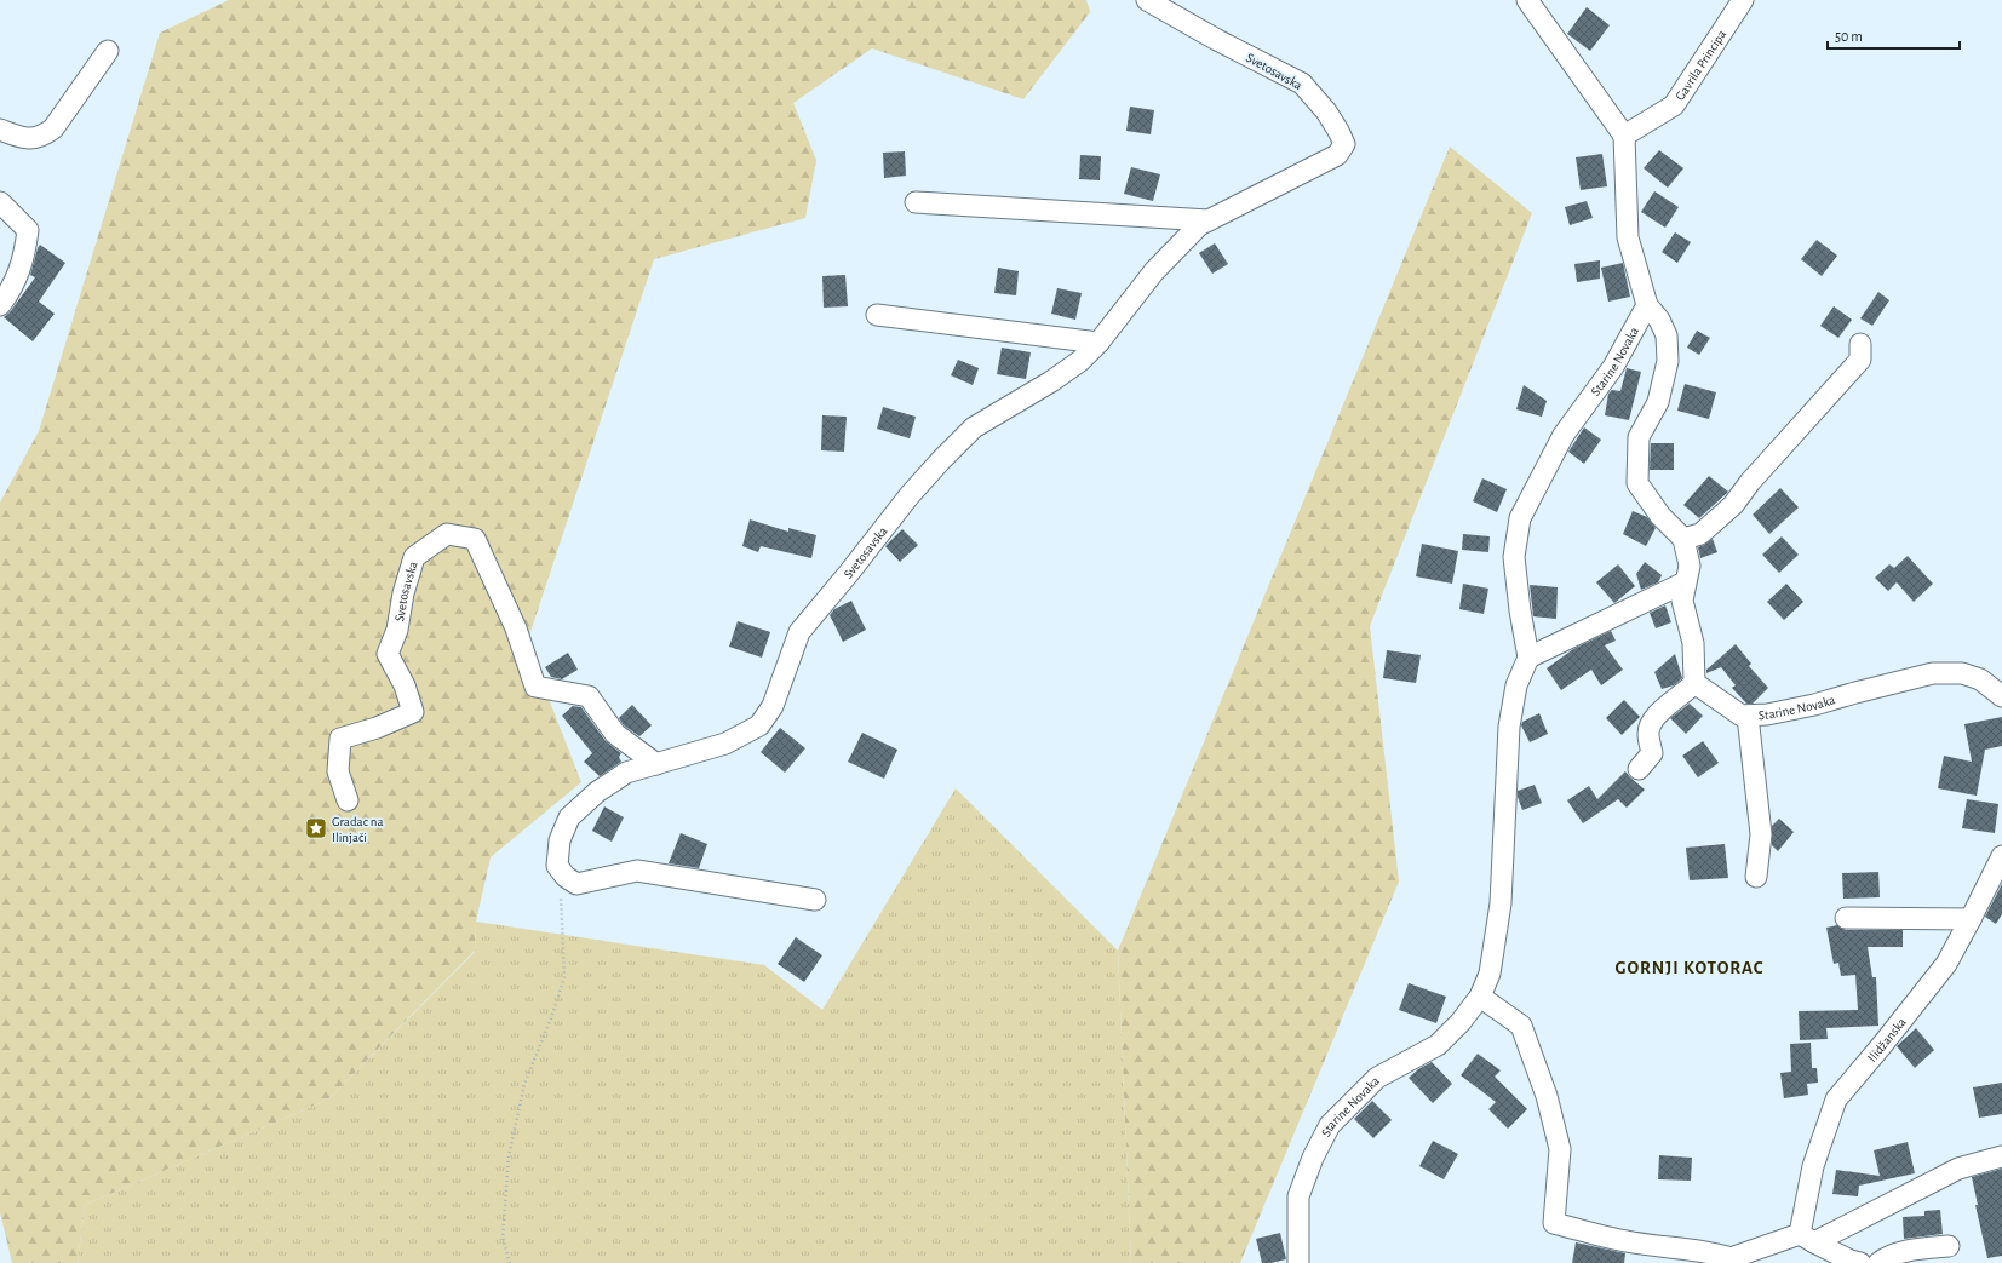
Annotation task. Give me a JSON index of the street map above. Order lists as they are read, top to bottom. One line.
{"streets":{"street":["Gavrila Principa","Svetosavska","Starine Novaka","Ilidžanska"]},"districts":["GORNJI KOTORAC"],"places":{"place":["Gradac na Ilinjači"]},"scale_bar":"50 m"}
